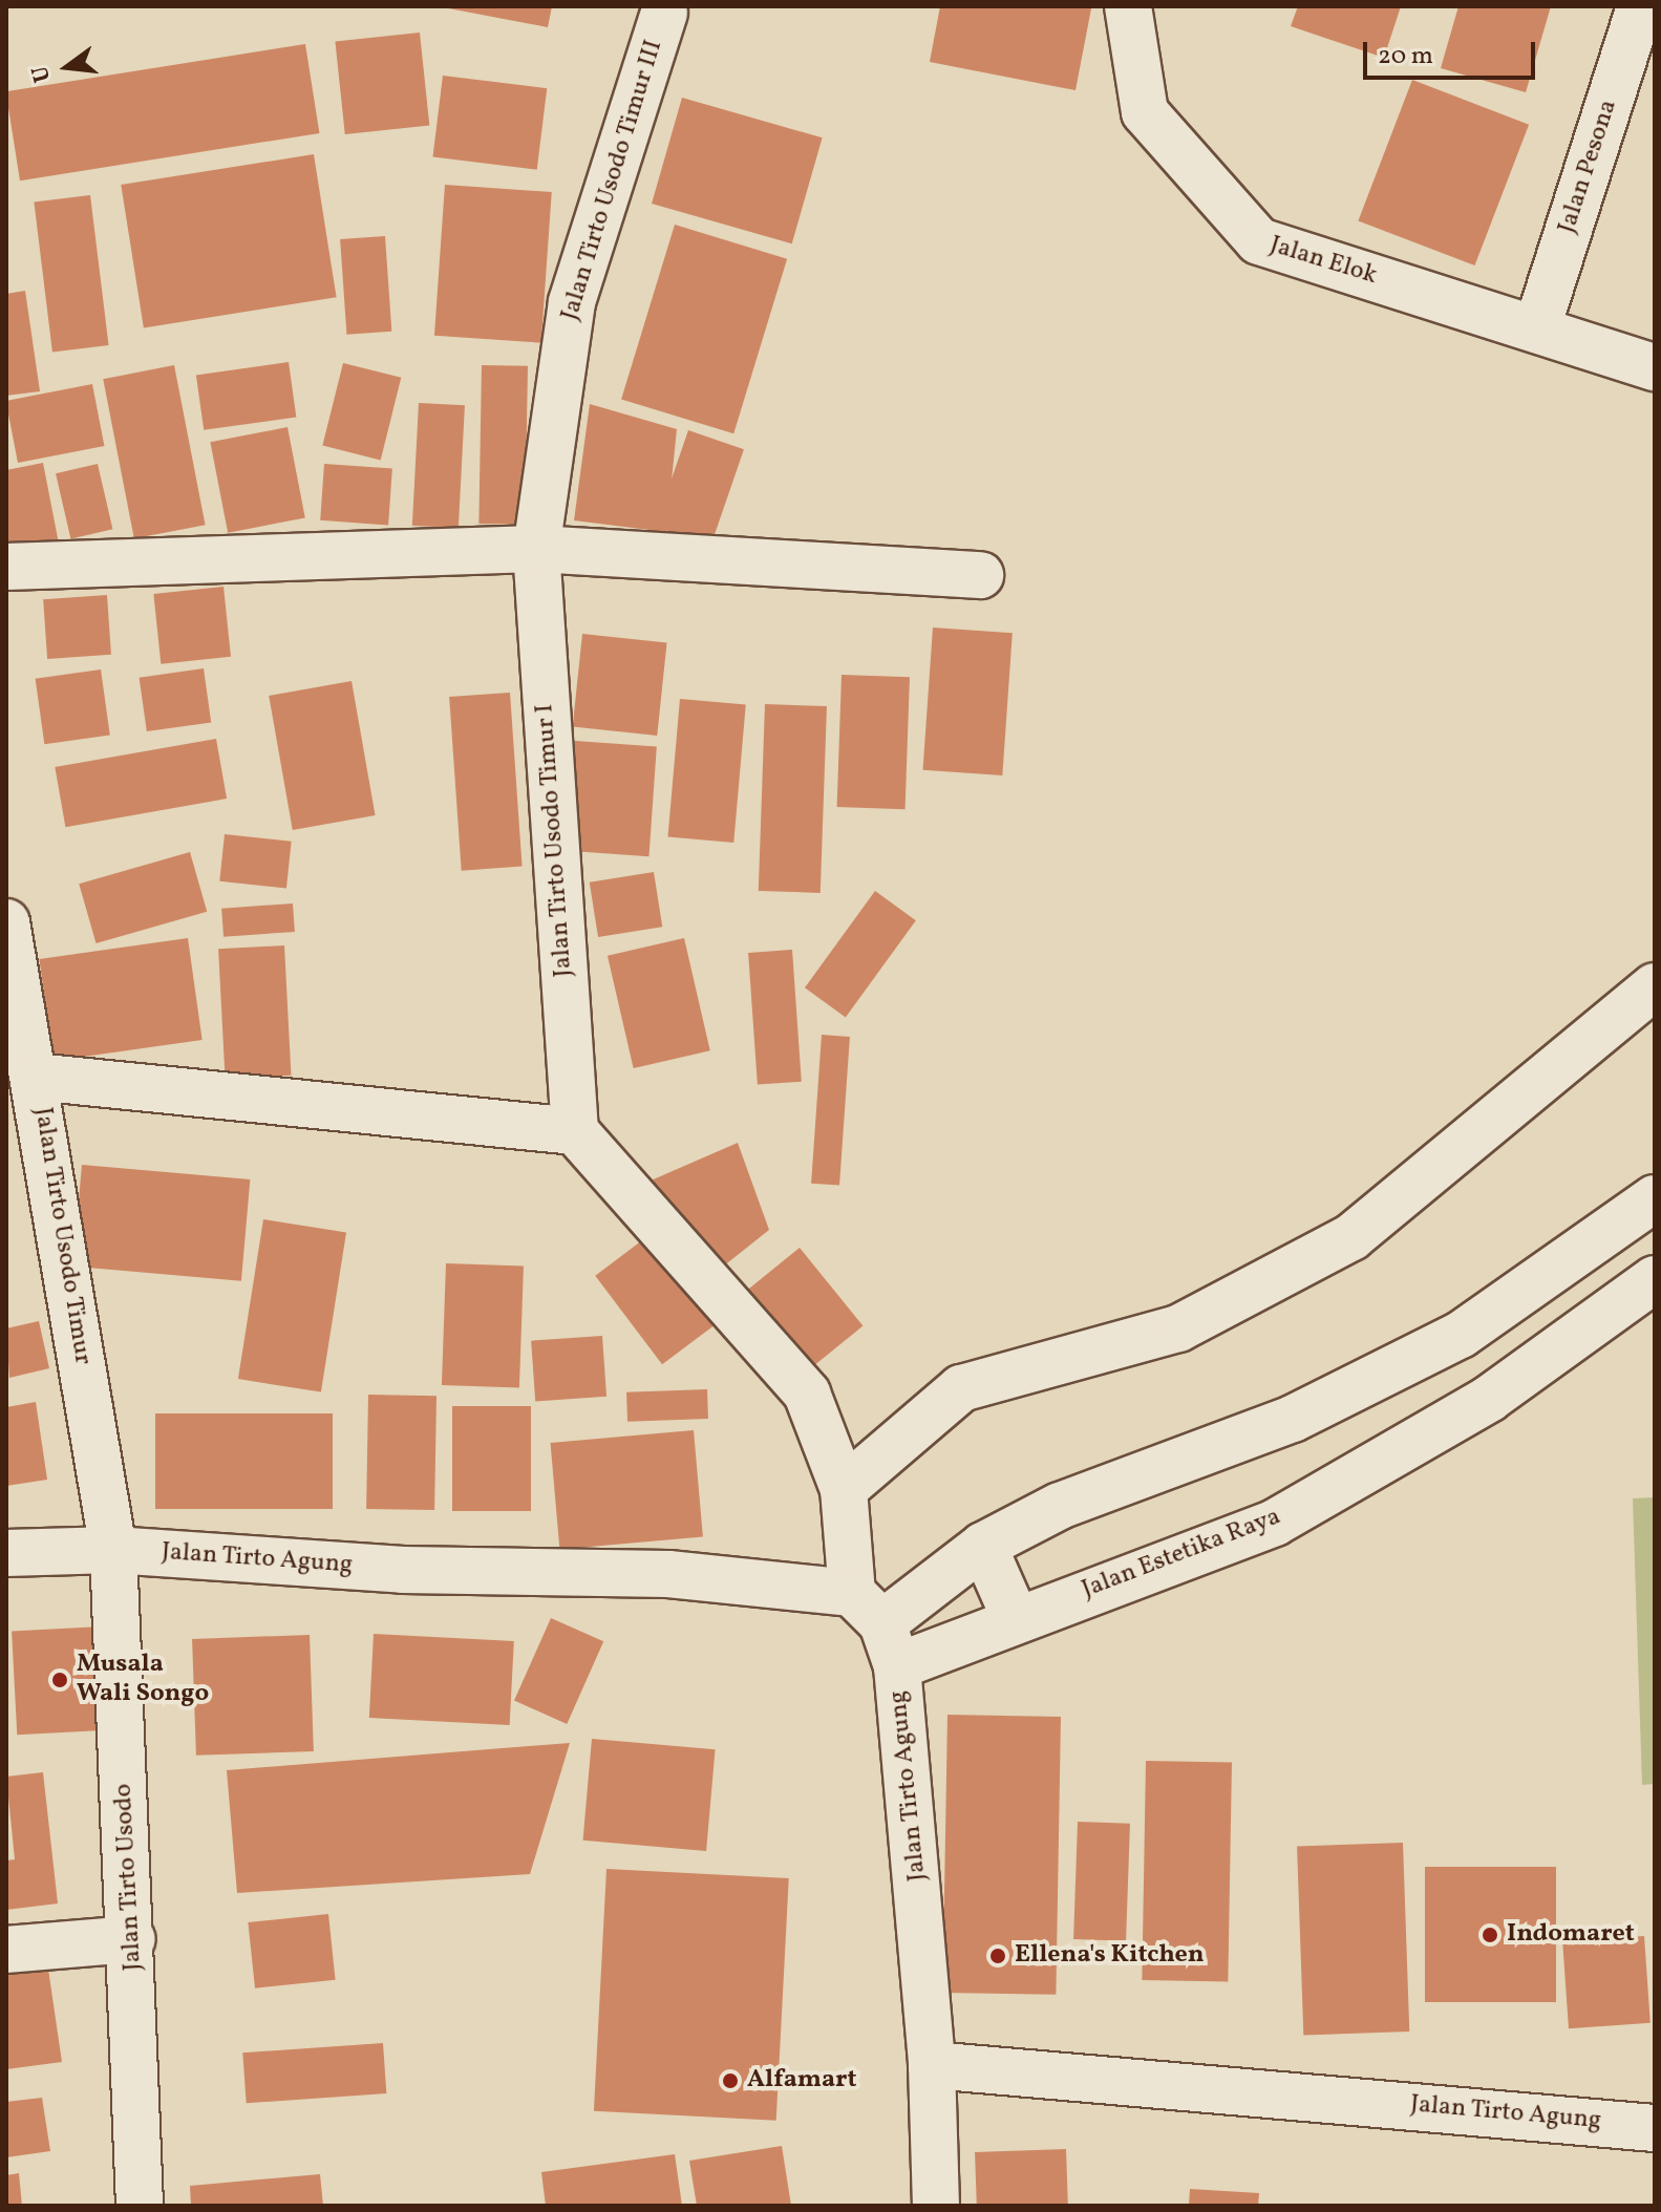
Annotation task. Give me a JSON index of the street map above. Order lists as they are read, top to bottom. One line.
{"streets":{"street":["Jalan Pesona","Jalan Tirto Usodo Timur III","Jalan Elok","Jalan Tirto Usodo Timur I","Jalan Tirto Usodo Timur","Jalan Estetika Raya","Jalan Tirto Agung","Jalan Tirto Usodo"]},"crossings":[["Jalan Pesona","Jalan Elok"],["Jalan Tirto Usodo Timur III","Jalan Tirto Usodo Timur I"],["Jalan Tirto Usodo Timur","Jalan Tirto Agung"],["Jalan Tirto Usodo Timur","Jalan Tirto Usodo"],["Jalan Estetika Raya","Jalan Tirto Agung"],["Jalan Tirto Agung","Jalan Tirto Usodo"]],"places":["Musala Wali Songo","Indomaret","Ellena's Kitchen","Alfamart"],"scale_bar":"20 m","north":"left"}
